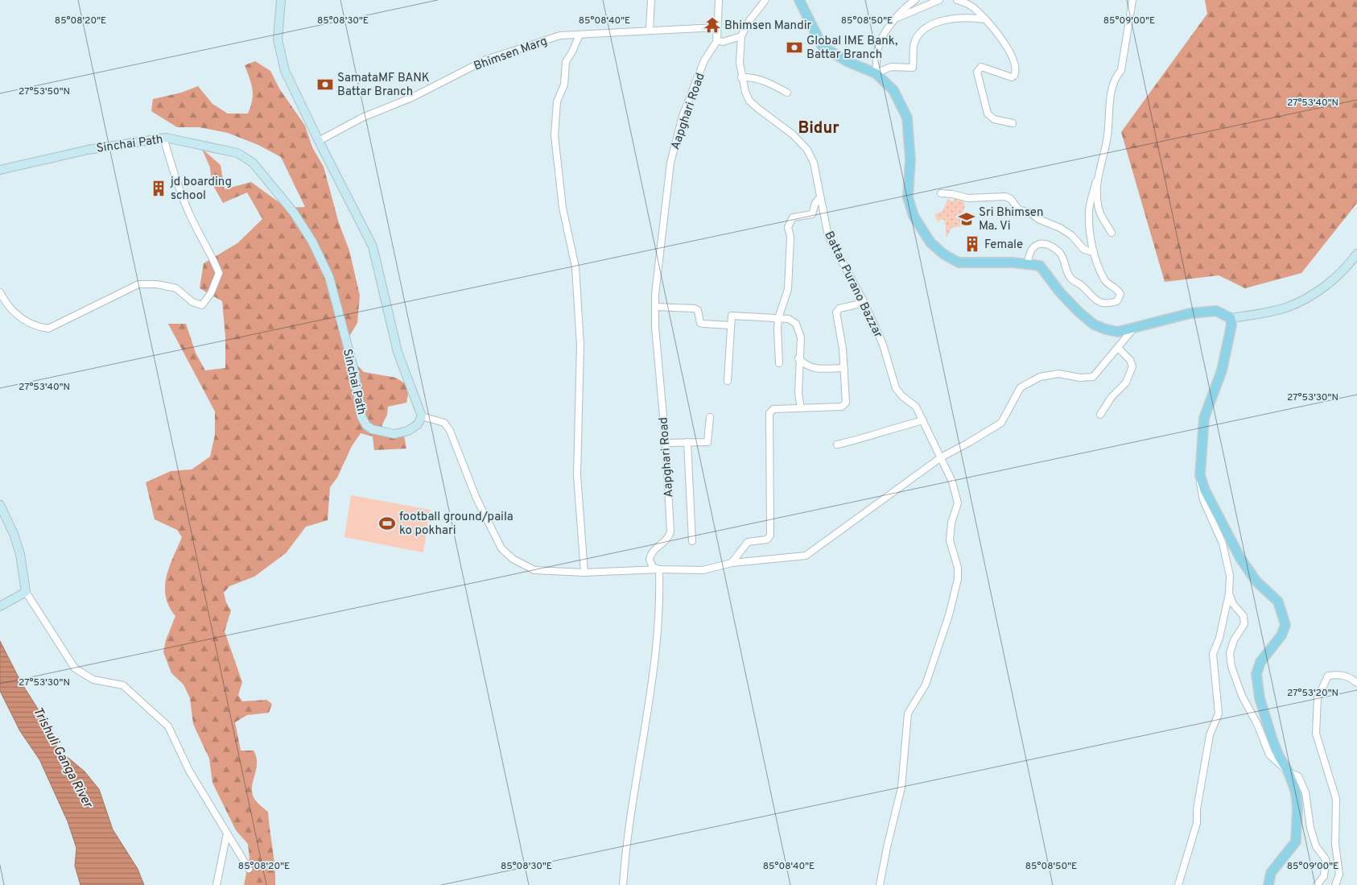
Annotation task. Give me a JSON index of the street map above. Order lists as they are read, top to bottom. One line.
{"streets":{"street":["Bhimsen Marg","Aapghari Road","Sinchai Path","Battar Purano Bazzar"]},"crossings":[["Bhimsen Marg","Aapghari Road"]],"districts":["Bidur"],"water":["Trishuli Ganga River"],"places":{"temple":["Bhimsen Mandir"],"bank":["Global IME Bank, Battar Branch","SamataMF BANK Battar Branch"],"building":["jd boarding school","Female"],"school or university":["Sri Bhimsen Ma. Vi"],"sports":["football ground/paila ko pokhari"]},"coordinates":["85°08'20\"E","85°08'30\"E","85°08'40\"E","85°08'50\"E","85°09'00\"E","27°53'50\"N","27°53'40\"N","27°53'30\"N","27°53'20\"N"]}
